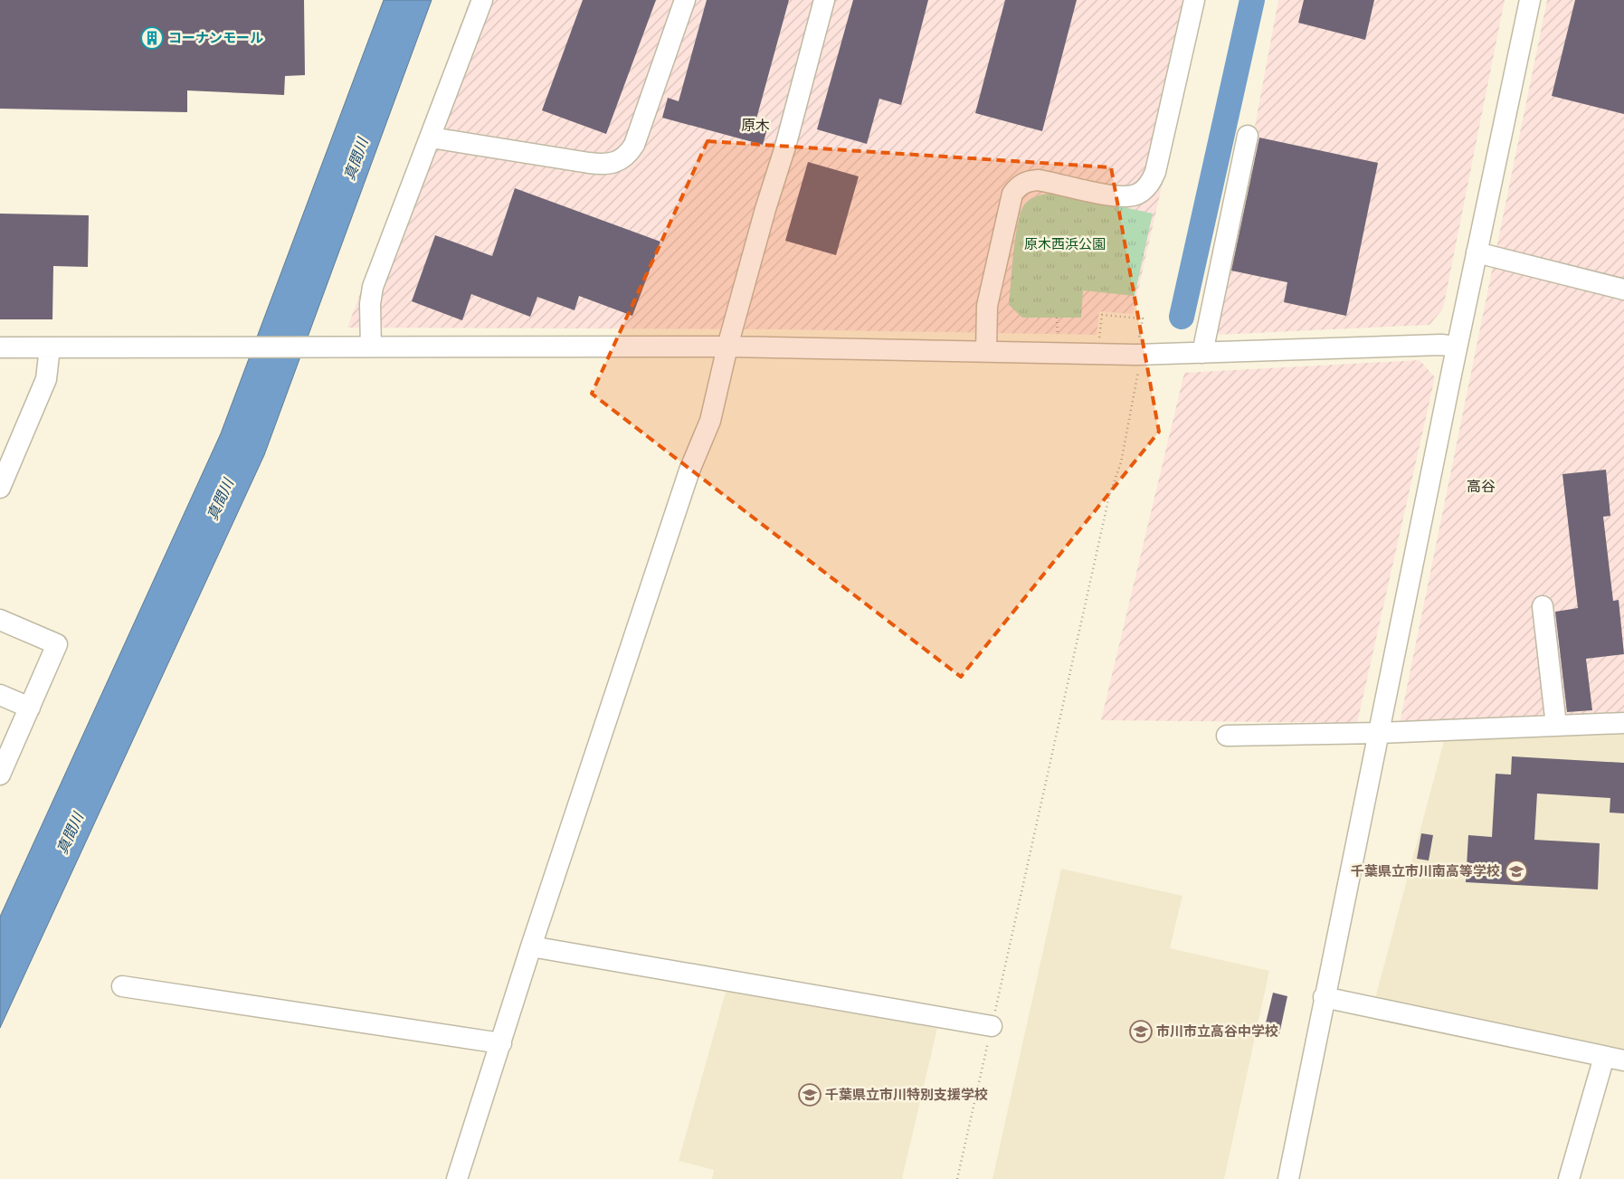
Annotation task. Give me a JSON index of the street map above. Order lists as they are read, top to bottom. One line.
{"districts":["原木","高谷"],"water":["真間川"],"parks":["原木西浜公園"],"places":{"building":["コーナンモール"],"school or university":["千葉県立市川南高等学校","市川市立高谷中学校","千葉県立市川特別支援学校"]}}
